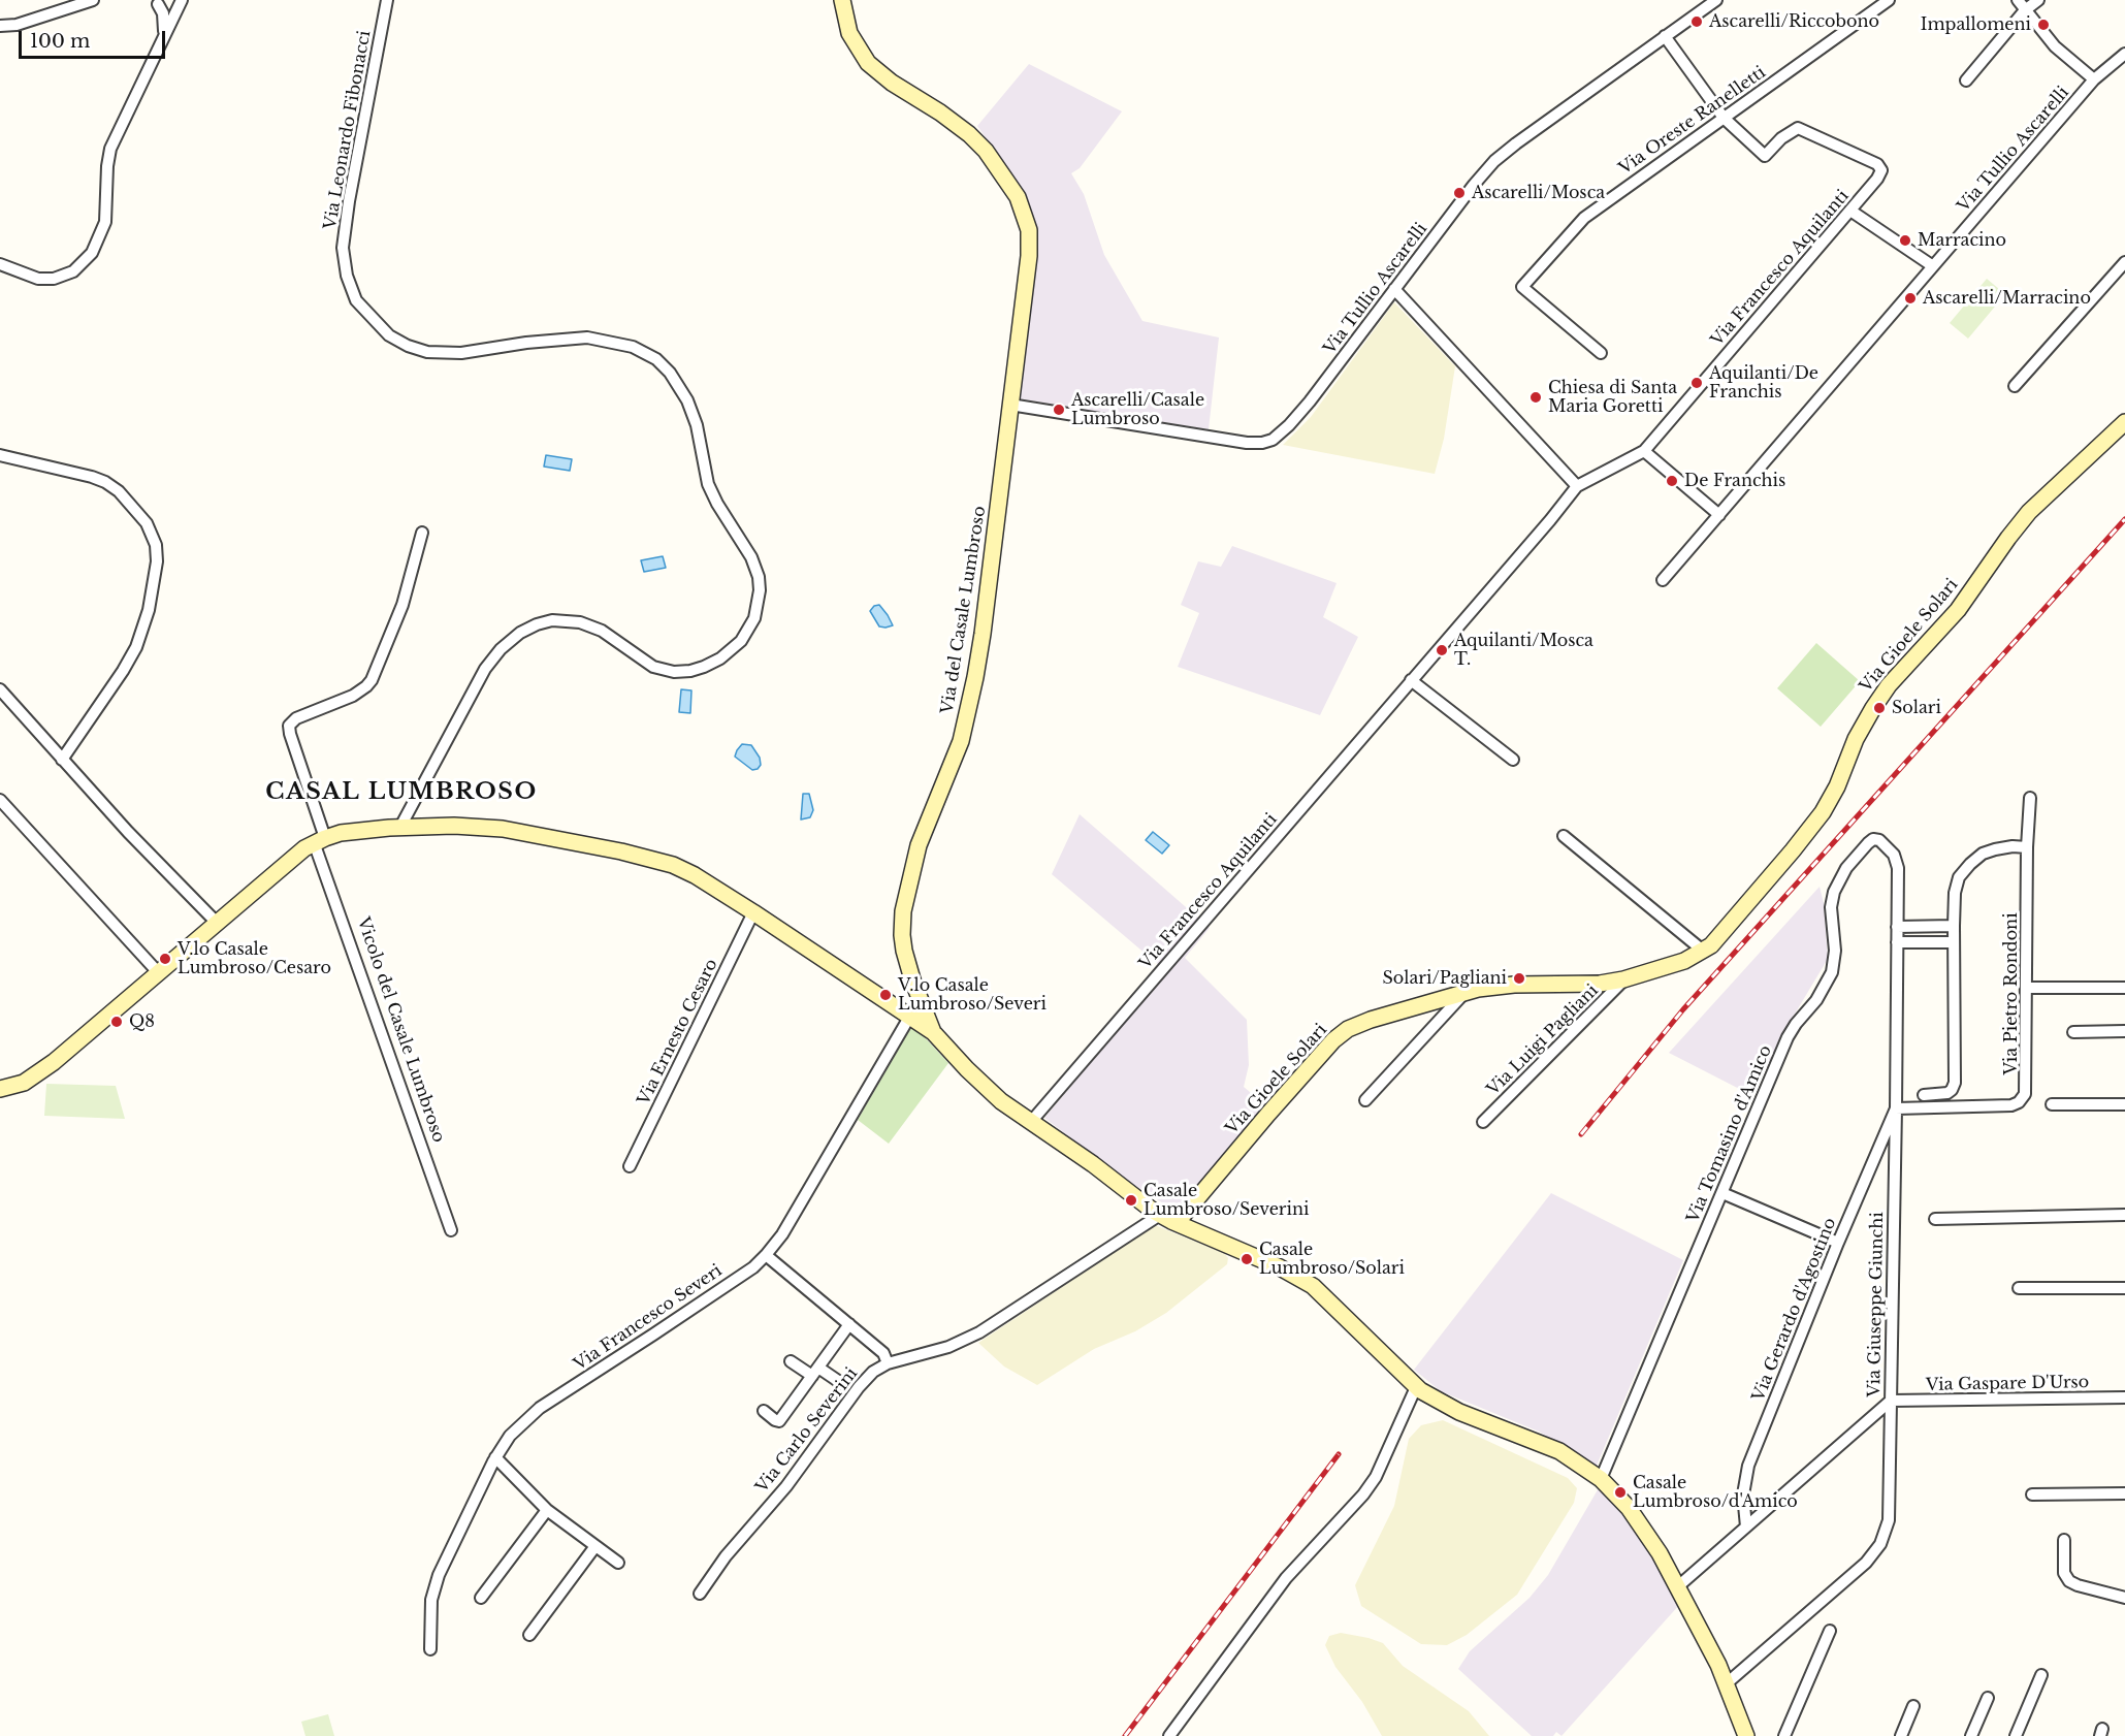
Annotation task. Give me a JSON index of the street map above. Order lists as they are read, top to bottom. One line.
{"streets":{"street":["Via Oreste Ranelletti","Via Leonardo Fibonacci","Via Tullio Ascarelli","Via Francesco Aquilanti","Via del Casale Lumbroso","Via Gioele Solari","Via Pietro Rondoni","Vicolo del Casale Lumbroso","Via Ernesto Cesaro","Via Luigi Pagliani","Via Tomasino d'Amico","Via Giuseppe Giunchi","Via Gerardo d'Agostino","Via Francesco Severi","Via Gaspare D'Urso","Via Carlo Severini"]},"crossings":[["Via Oreste Ranelletti","Via Francesco Aquilanti"],["Via Tullio Ascarelli","Via del Casale Lumbroso"],["Via Francesco Aquilanti","Via del Casale Lumbroso"],["Via del Casale Lumbroso","Via Gioele Solari"],["Via del Casale Lumbroso","Via Tomasino d'Amico"],["Via del Casale Lumbroso","Via Giuseppe Giunchi"],["Via del Casale Lumbroso","Via Carlo Severini"],["Via Gioele Solari","Via Luigi Pagliani"],["Via Pietro Rondoni","Via Giuseppe Giunchi"],["Via Pietro Rondoni","Via Gerardo d'Agostino"],["Via Tomasino d'Amico","Via Giuseppe Giunchi"],["Via Giuseppe Giunchi","Via Gerardo d'Agostino"],["Via Giuseppe Giunchi","Via Gaspare D'Urso"]],"districts":["CASAL LUMBROSO"],"places":["Ascarelli/Riccobono","Impallomeni","Ascarelli/Mosca","Marracino","Ascarelli/Marracino","Aquilanti/De Franchis","Chiesa di Santa Maria Goretti","Ascarelli/Casale Lumbroso","De Franchis","Aquilanti/Mosca T.","Solari","V.lo Casale Lumbroso/Cesaro","Solari/Pagliani","V.lo Casale Lumbroso/Severi","Q8","Casale Lumbroso/Severini","Casale Lumbroso/Solari","Casale Lumbroso/d'Amico"],"scale_bar":"100 m"}
